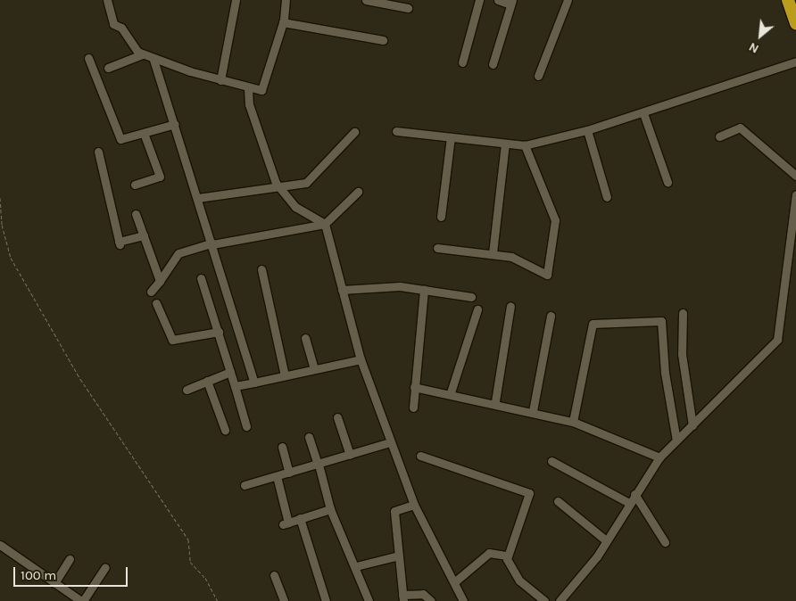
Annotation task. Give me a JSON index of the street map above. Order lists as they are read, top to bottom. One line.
{"scale_bar":"100 m","north":"bottom left"}
